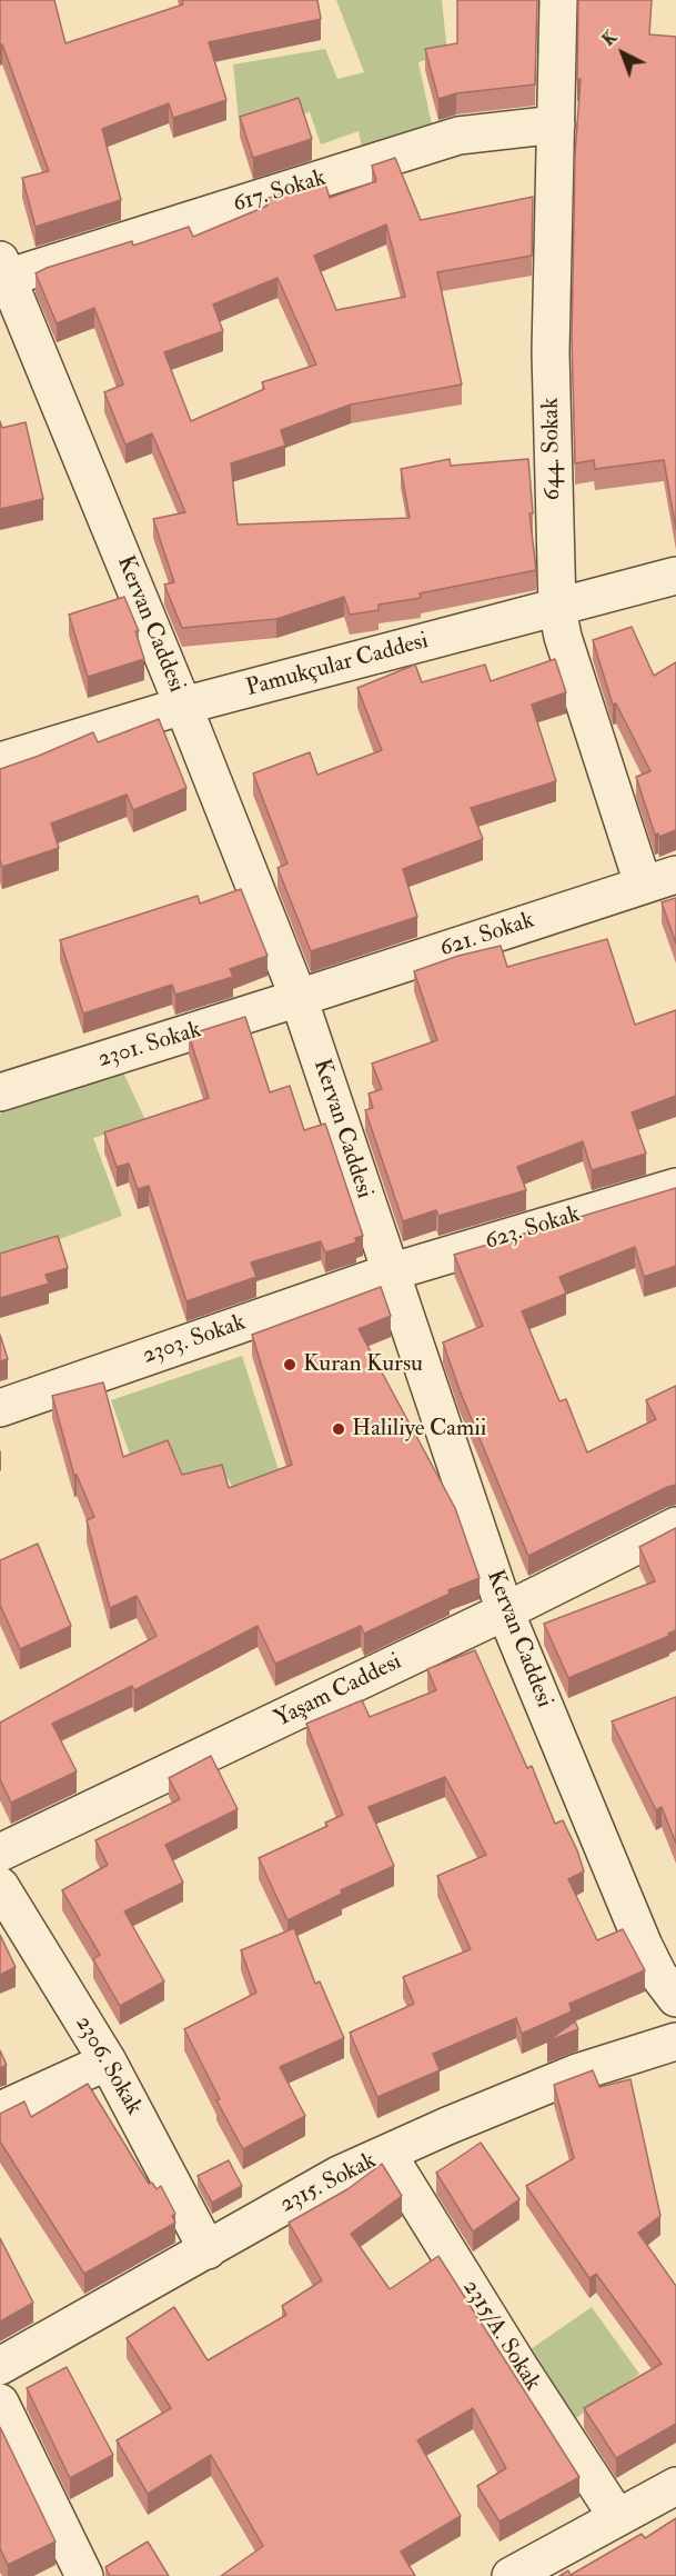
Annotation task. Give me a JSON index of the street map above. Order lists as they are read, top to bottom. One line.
{"streets":{"street":["617. Sokak","644. Sokak","Kervan Caddesi","Pamukçular Caddesi","621. Sokak","2301. Sokak","623. Sokak","2303. Sokak","Yaşam Caddesi","2306. Sokak","2315. Sokak","2315/A. Sokak"]},"crossings":[["617. Sokak","644. Sokak"],["617. Sokak","Kervan Caddesi"],["644. Sokak","Pamukçular Caddesi"],["644. Sokak","621. Sokak"],["Kervan Caddesi","Pamukçular Caddesi"],["Kervan Caddesi","621. Sokak"],["Kervan Caddesi","2301. Sokak"],["Kervan Caddesi","623. Sokak"],["Kervan Caddesi","2303. Sokak"],["Kervan Caddesi","Yaşam Caddesi"],["621. Sokak","2301. Sokak"],["623. Sokak","2303. Sokak"],["2306. Sokak","2315. Sokak"],["2315. Sokak","2315/A. Sokak"]],"places":["Kuran Kursu","Haliliye Camii"],"north":"top left"}
